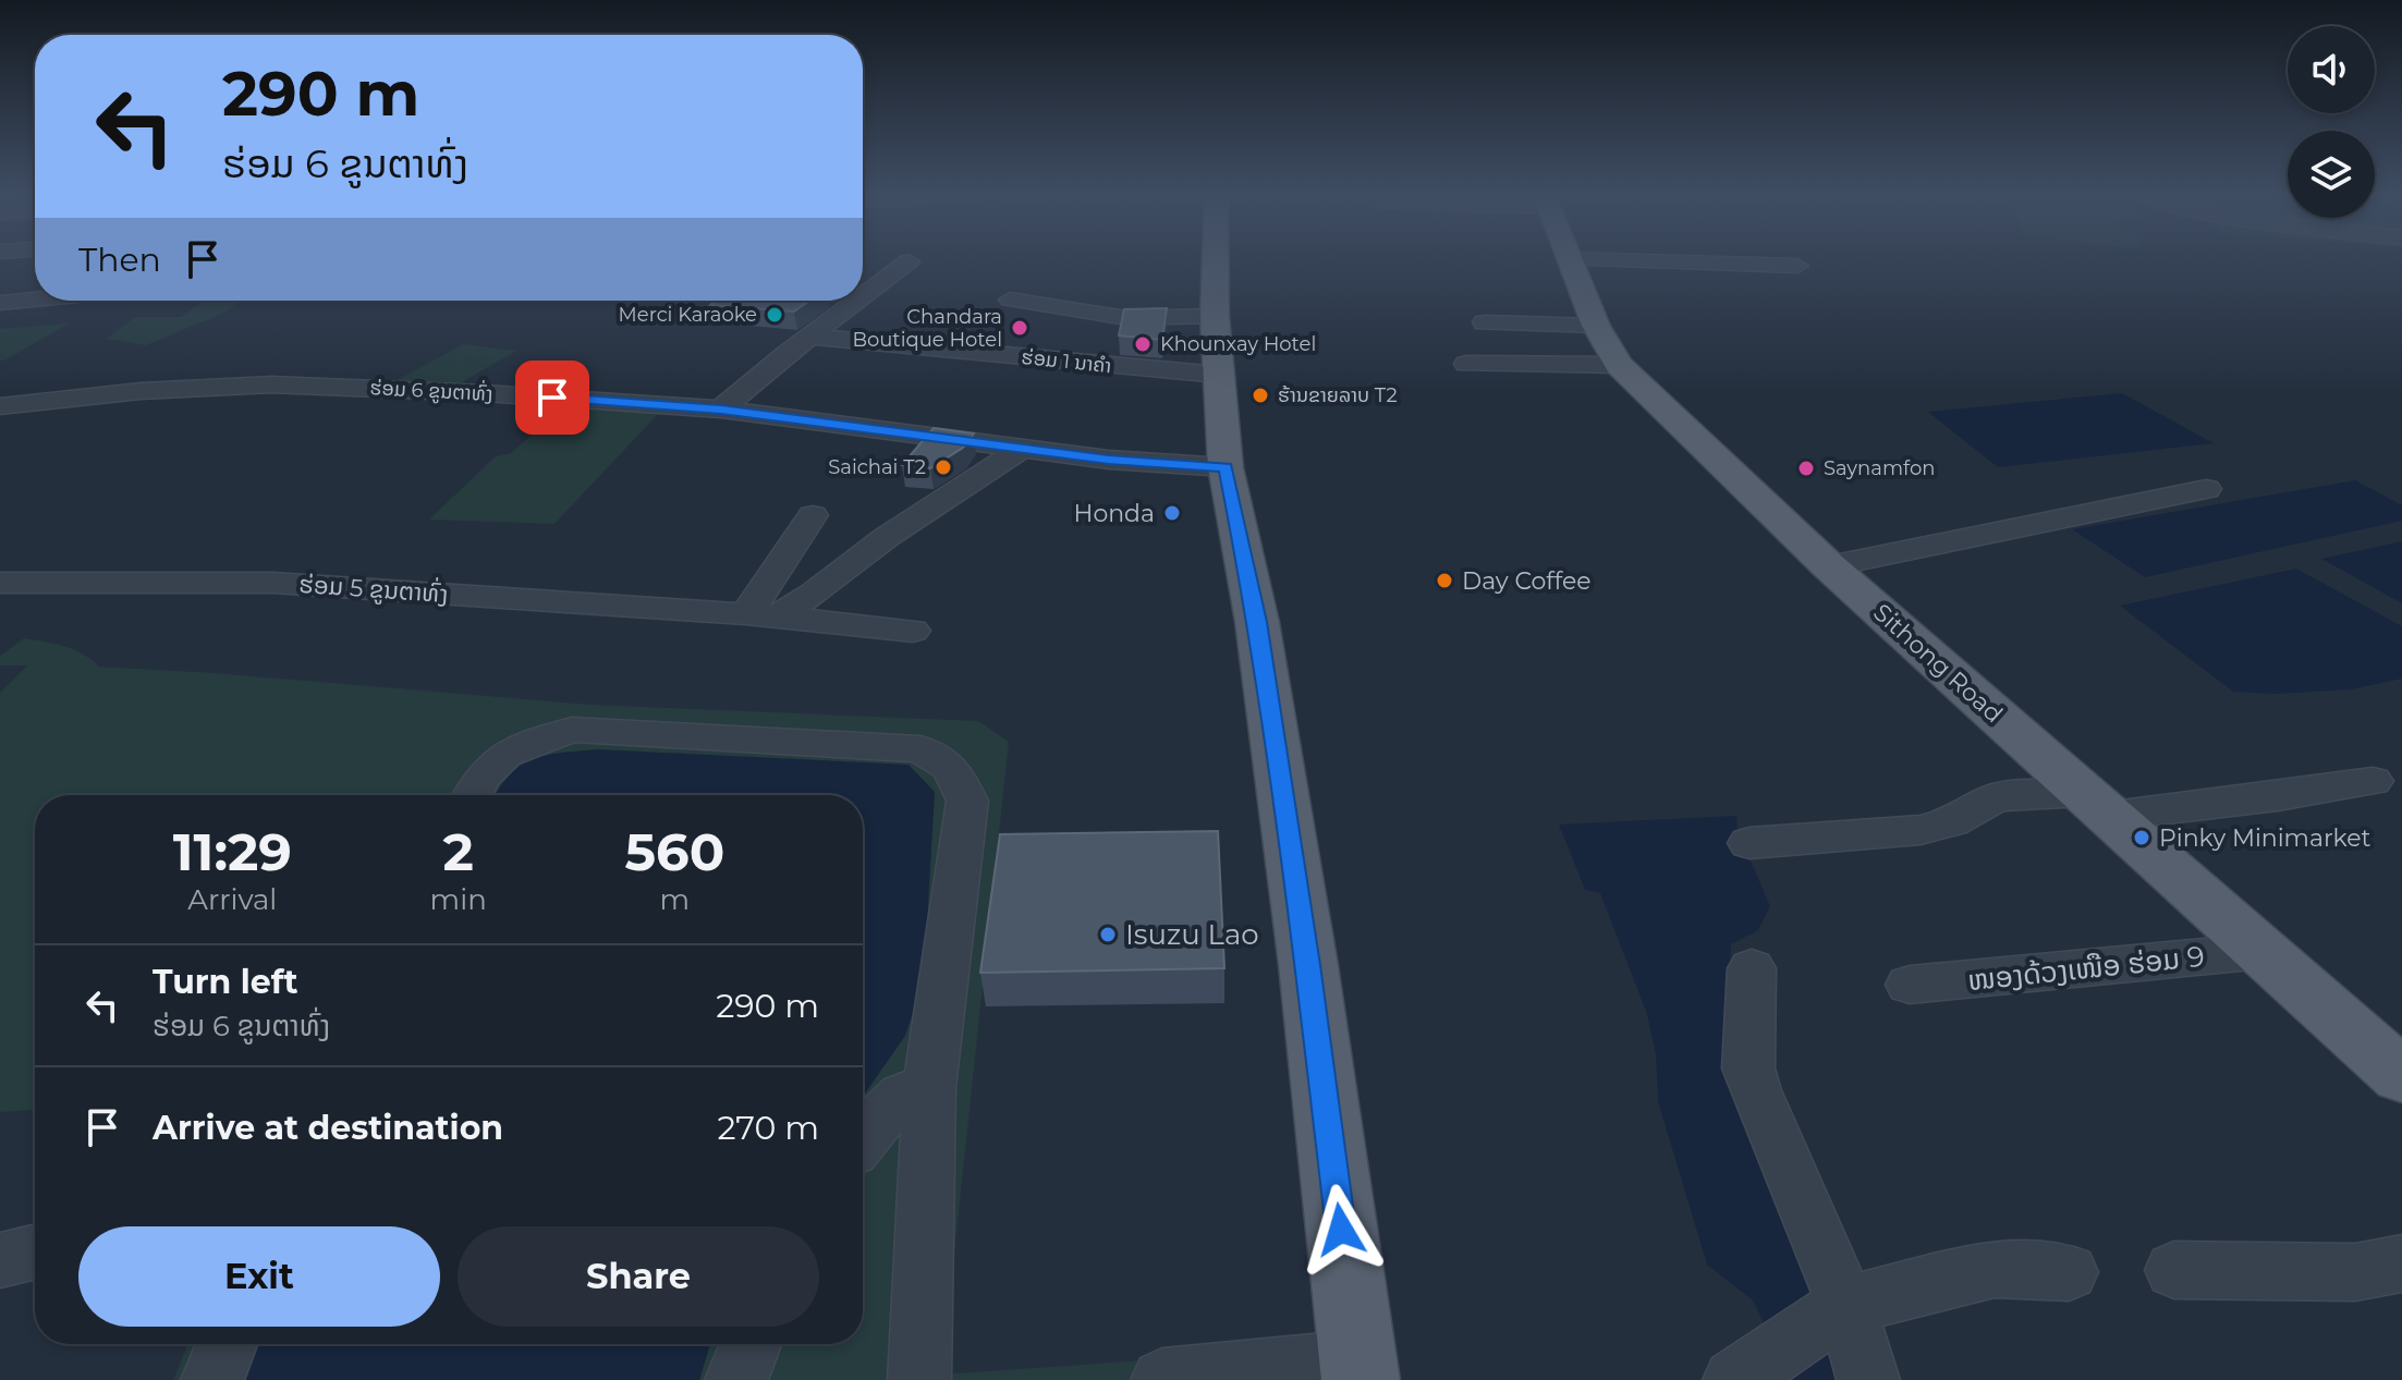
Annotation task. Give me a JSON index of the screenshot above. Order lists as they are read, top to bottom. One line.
{"streets":{"main road":["Sithong Road"],"street":["ຮ່ອມ 1 ນາຄຳ","ຮ່ອມ 6 ຂູນຕາທົ່ງ","ຮ່ອມ 5 ຂູນຕາທົ່ງ","ໜອງດ້ວງເໜືອ ຮ່ອມ 9"]},"crossings":[["Sithong Road","ໜອງດ້ວງເໜືອ ຮ່ອມ 9"]],"places":["Merci Karaoke","Chandara Boutique Hotel","Khounxay Hotel","ຮ້ານຂາຍລາບ T2","Saichai T2","Saynamfon","Honda","Day Coffee","Pinky Minimarket","Isuzu Lao"],"page":{"turn":["290 m","ຮ່ອມ 6 ຂູນຕາທົ່ງ"],"then":"Then","eta":["11:29","Arrival","2","min","560","m"],"list":[{"name":"Turn left","note":"ຮ່ອມ 6 ຂູນຕາທົ່ງ","value":"290 m"},{"name":"Arrive at destination","value":"270 m"}],"buttons":["Exit","Share"]}}
